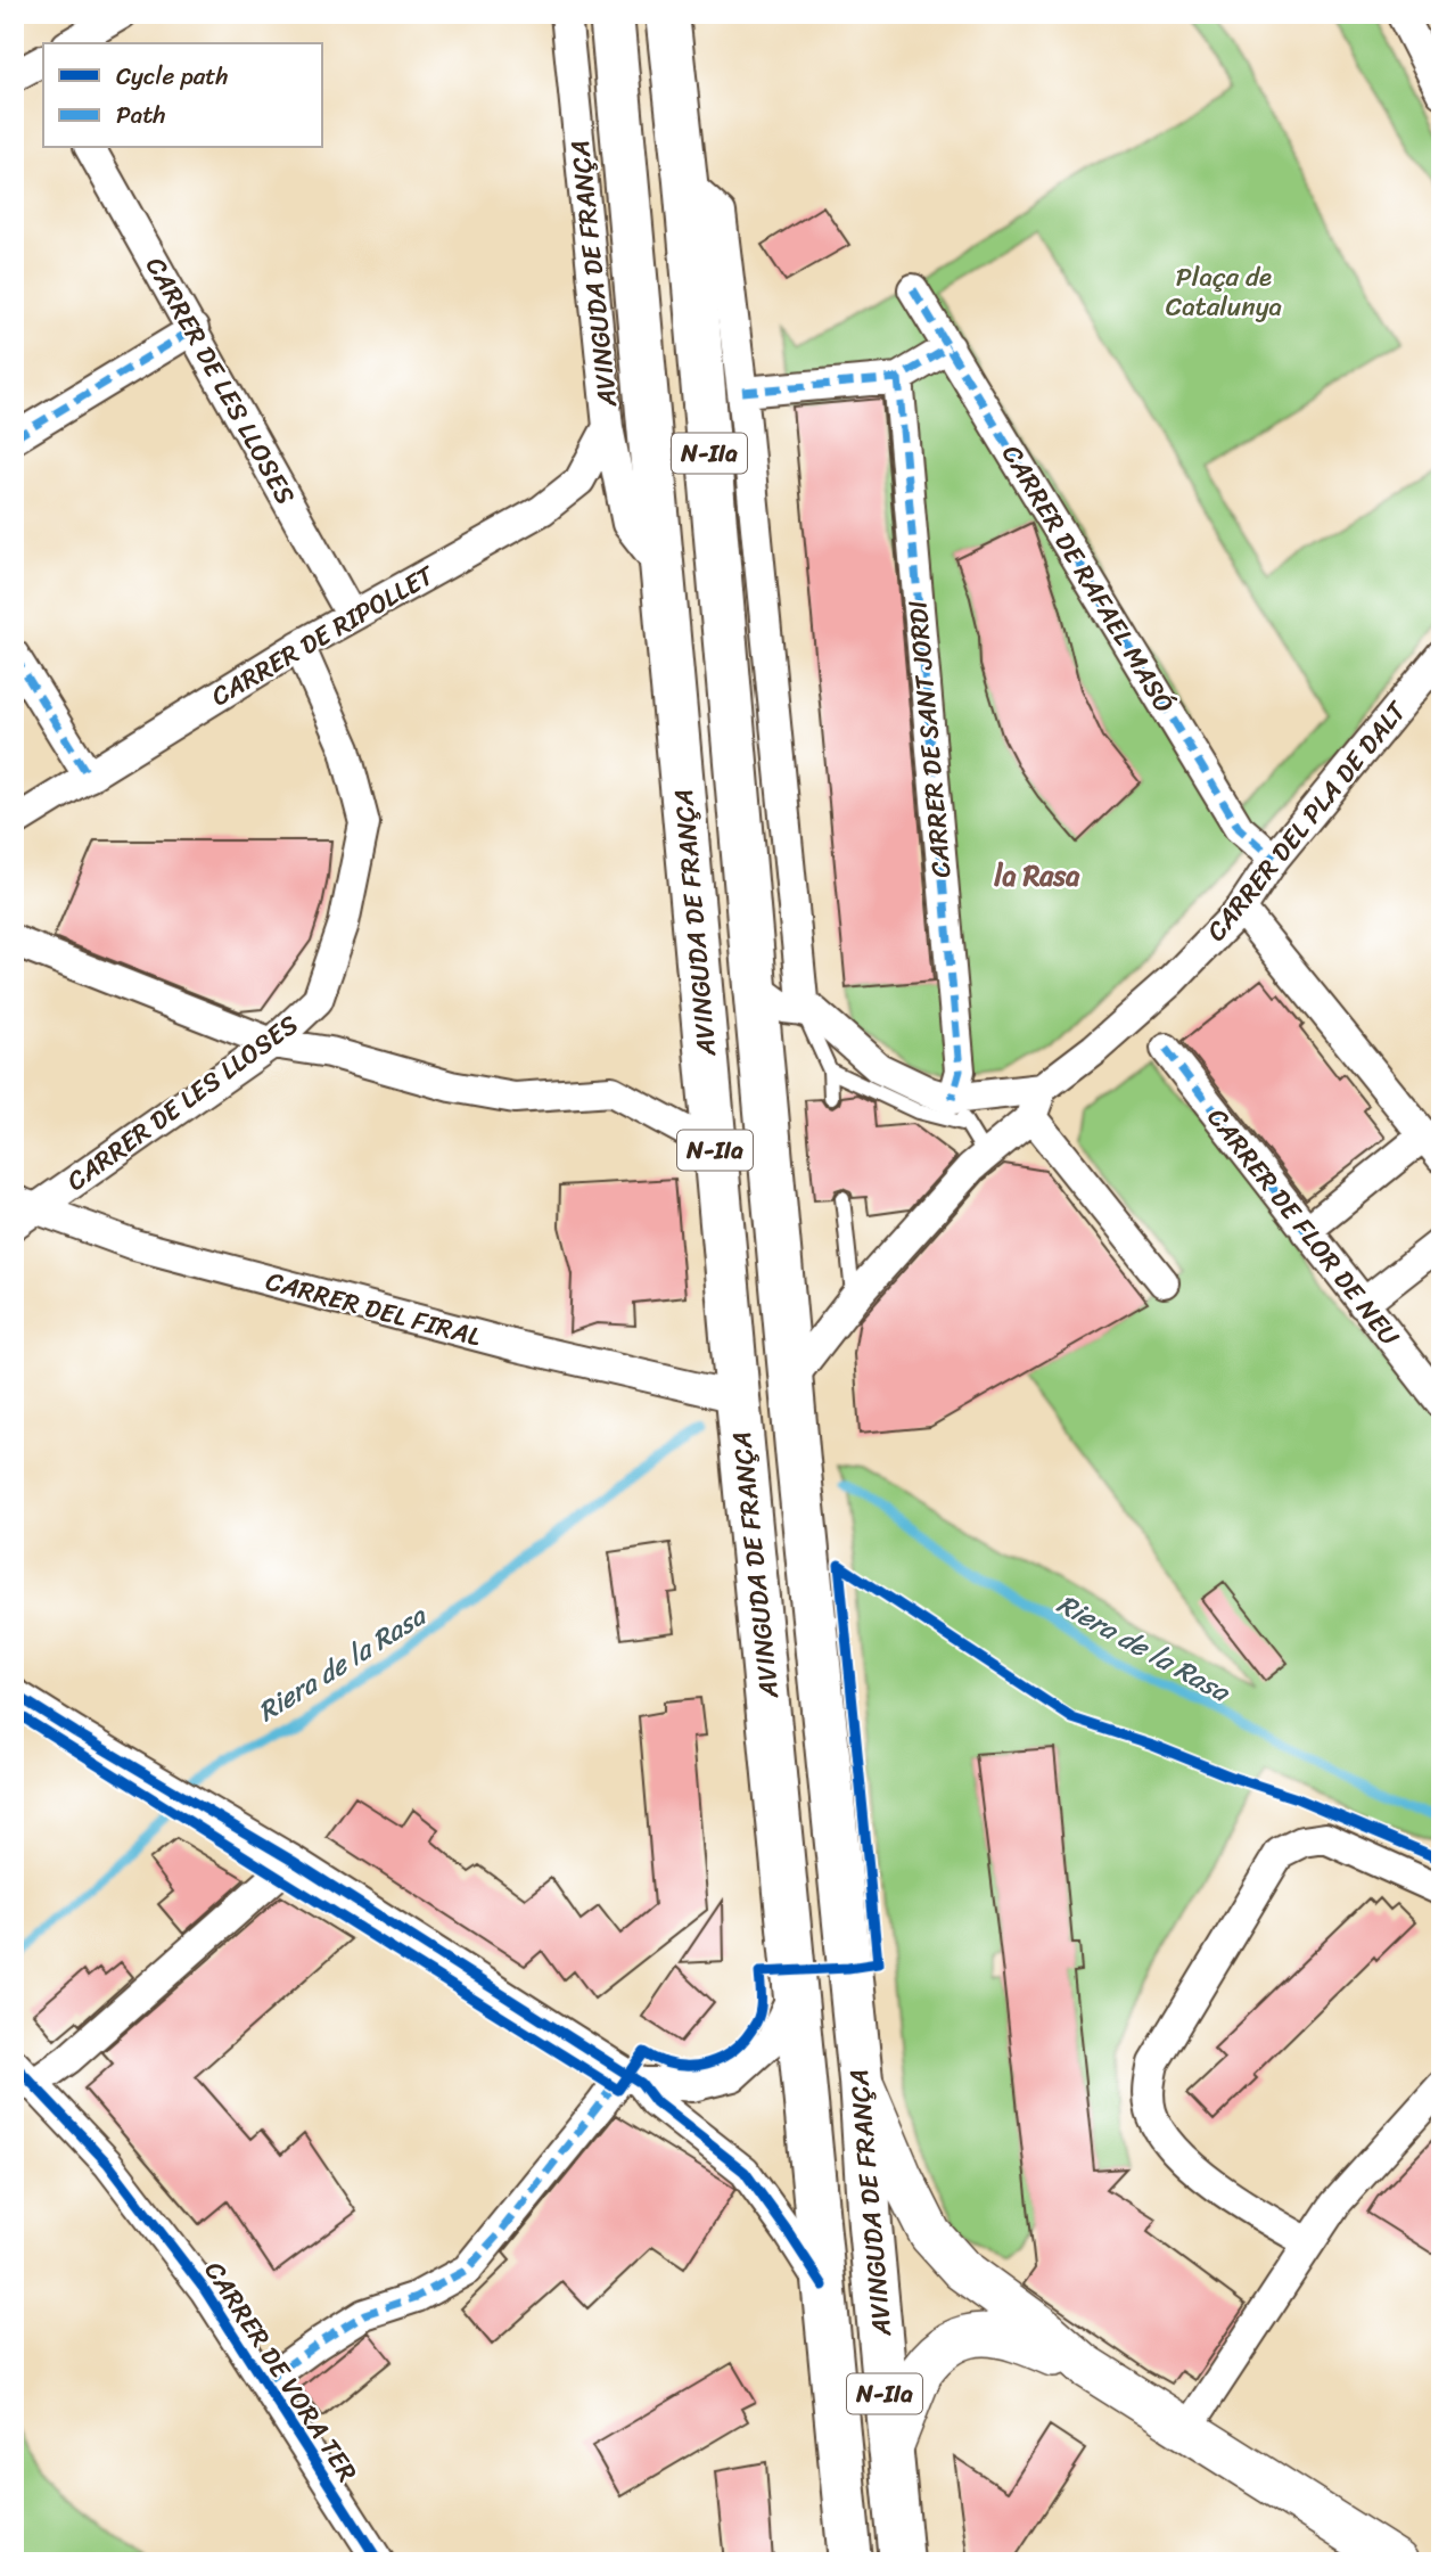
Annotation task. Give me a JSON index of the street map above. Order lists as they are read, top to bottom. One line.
{"streets":{"main road":["AVINGUDA DE FRANÇA","N-IIa"],"street":["CARRER DE LES LLOSES","CARRER DE RAFAEL MASÓ","CARRER DE RIPOLLET","CARRER DE SANT JORDI","CARRER DEL PLA DE DALT","CARRER DE FLOR DE NEU","CARRER DEL FIRAL","CARRER DE VORA TER"]},"crossings":[["AVINGUDA DE FRANÇA","CARRER DE RIPOLLET"],["AVINGUDA DE FRANÇA","CARRER DE SANT JORDI"],["AVINGUDA DE FRANÇA","CARRER DEL FIRAL"],["CARRER DE LES LLOSES","CARRER DE RIPOLLET"],["CARRER DE LES LLOSES","CARRER DEL FIRAL"],["CARRER DE RAFAEL MASÓ","CARRER DEL PLA DE DALT"]],"districts":["la Rasa"],"water":["Riera de la Rasa"],"parks":["Plaça de Catalunya"],"legend":["Cycle path","Path"]}
